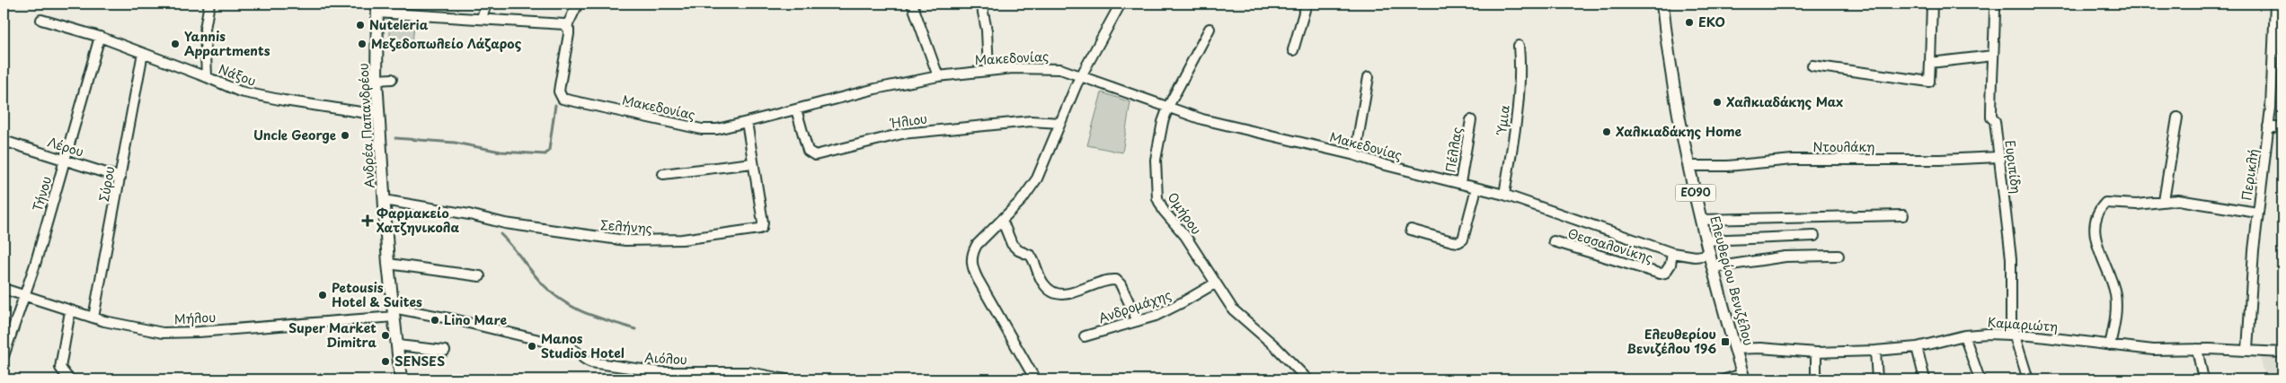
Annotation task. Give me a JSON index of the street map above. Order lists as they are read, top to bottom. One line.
{"streets":{"main road":["Ανδρέα Παπανδρέου","ΕΟ90","Ελευθερίου Βενιζέλου"],"street":["Μακεδονίας","Νάξου","Ύμια","Ήλιου","Λέρου","Ντουλάκη","Πέλλας","Ευριπίδη","Περικλή","Σύρου","Τήνου","Ομήρου","Σελήνης","Θεσσαλονίκης","Ανδρομάχης","Μήλου","Καμαριώτη","Αιόλου"]},"crossings":[["Μακεδονίας","Ύμια"],["Μακεδονίας","Ήλιου"],["Μακεδονίας","Πέλλας"],["Μακεδονίας","Ομήρου"],["Μακεδονίας","Σελήνης"],["Μακεδονίας","Θεσσαλονίκης"],["Μακεδονίας","Ελευθερίου Βενιζέλου"],["Νάξου","Ανδρέα Παπανδρέου"],["Νάξου","Σύρου"],["Νάξου","Τήνου"],["Ανδρέα Παπανδρέου","Σελήνης"],["Ανδρέα Παπανδρέου","Μήλου"],["Ανδρέα Παπανδρέου","Αιόλου"],["Λέρου","Σύρου"],["Λέρου","Τήνου"],["Ντουλάκη","Ευριπίδη"],["Ντουλάκη","Ελευθερίου Βενιζέλου"],["Ευριπίδη","Καμαριώτη"],["Περικλή","Καμαριώτη"],["Σύρου","Μήλου"],["Τήνου","Μήλου"],["Ομήρου","Ανδρομάχης"],["Ελευθερίου Βενιζέλου","Καμαριώτη"],["Μήλου","Αιόλου"]],"places":{"other":["EKO","Nuteleria","Yannis Appartments","Μεζεδοπωλείο Λάζαρος","Χαλκιαδάκης Max","Χαλκιαδάκης Home","Uncle George","Petousis Hotel & Suites","Lino Mare","Super Market Dimitra","Manos Studios Hotel","SENSES"],"health":["Φαρμακείο Χατζηνικολα"],"transit":["Ελευθερίου Βενιζέλου 196"]}}
